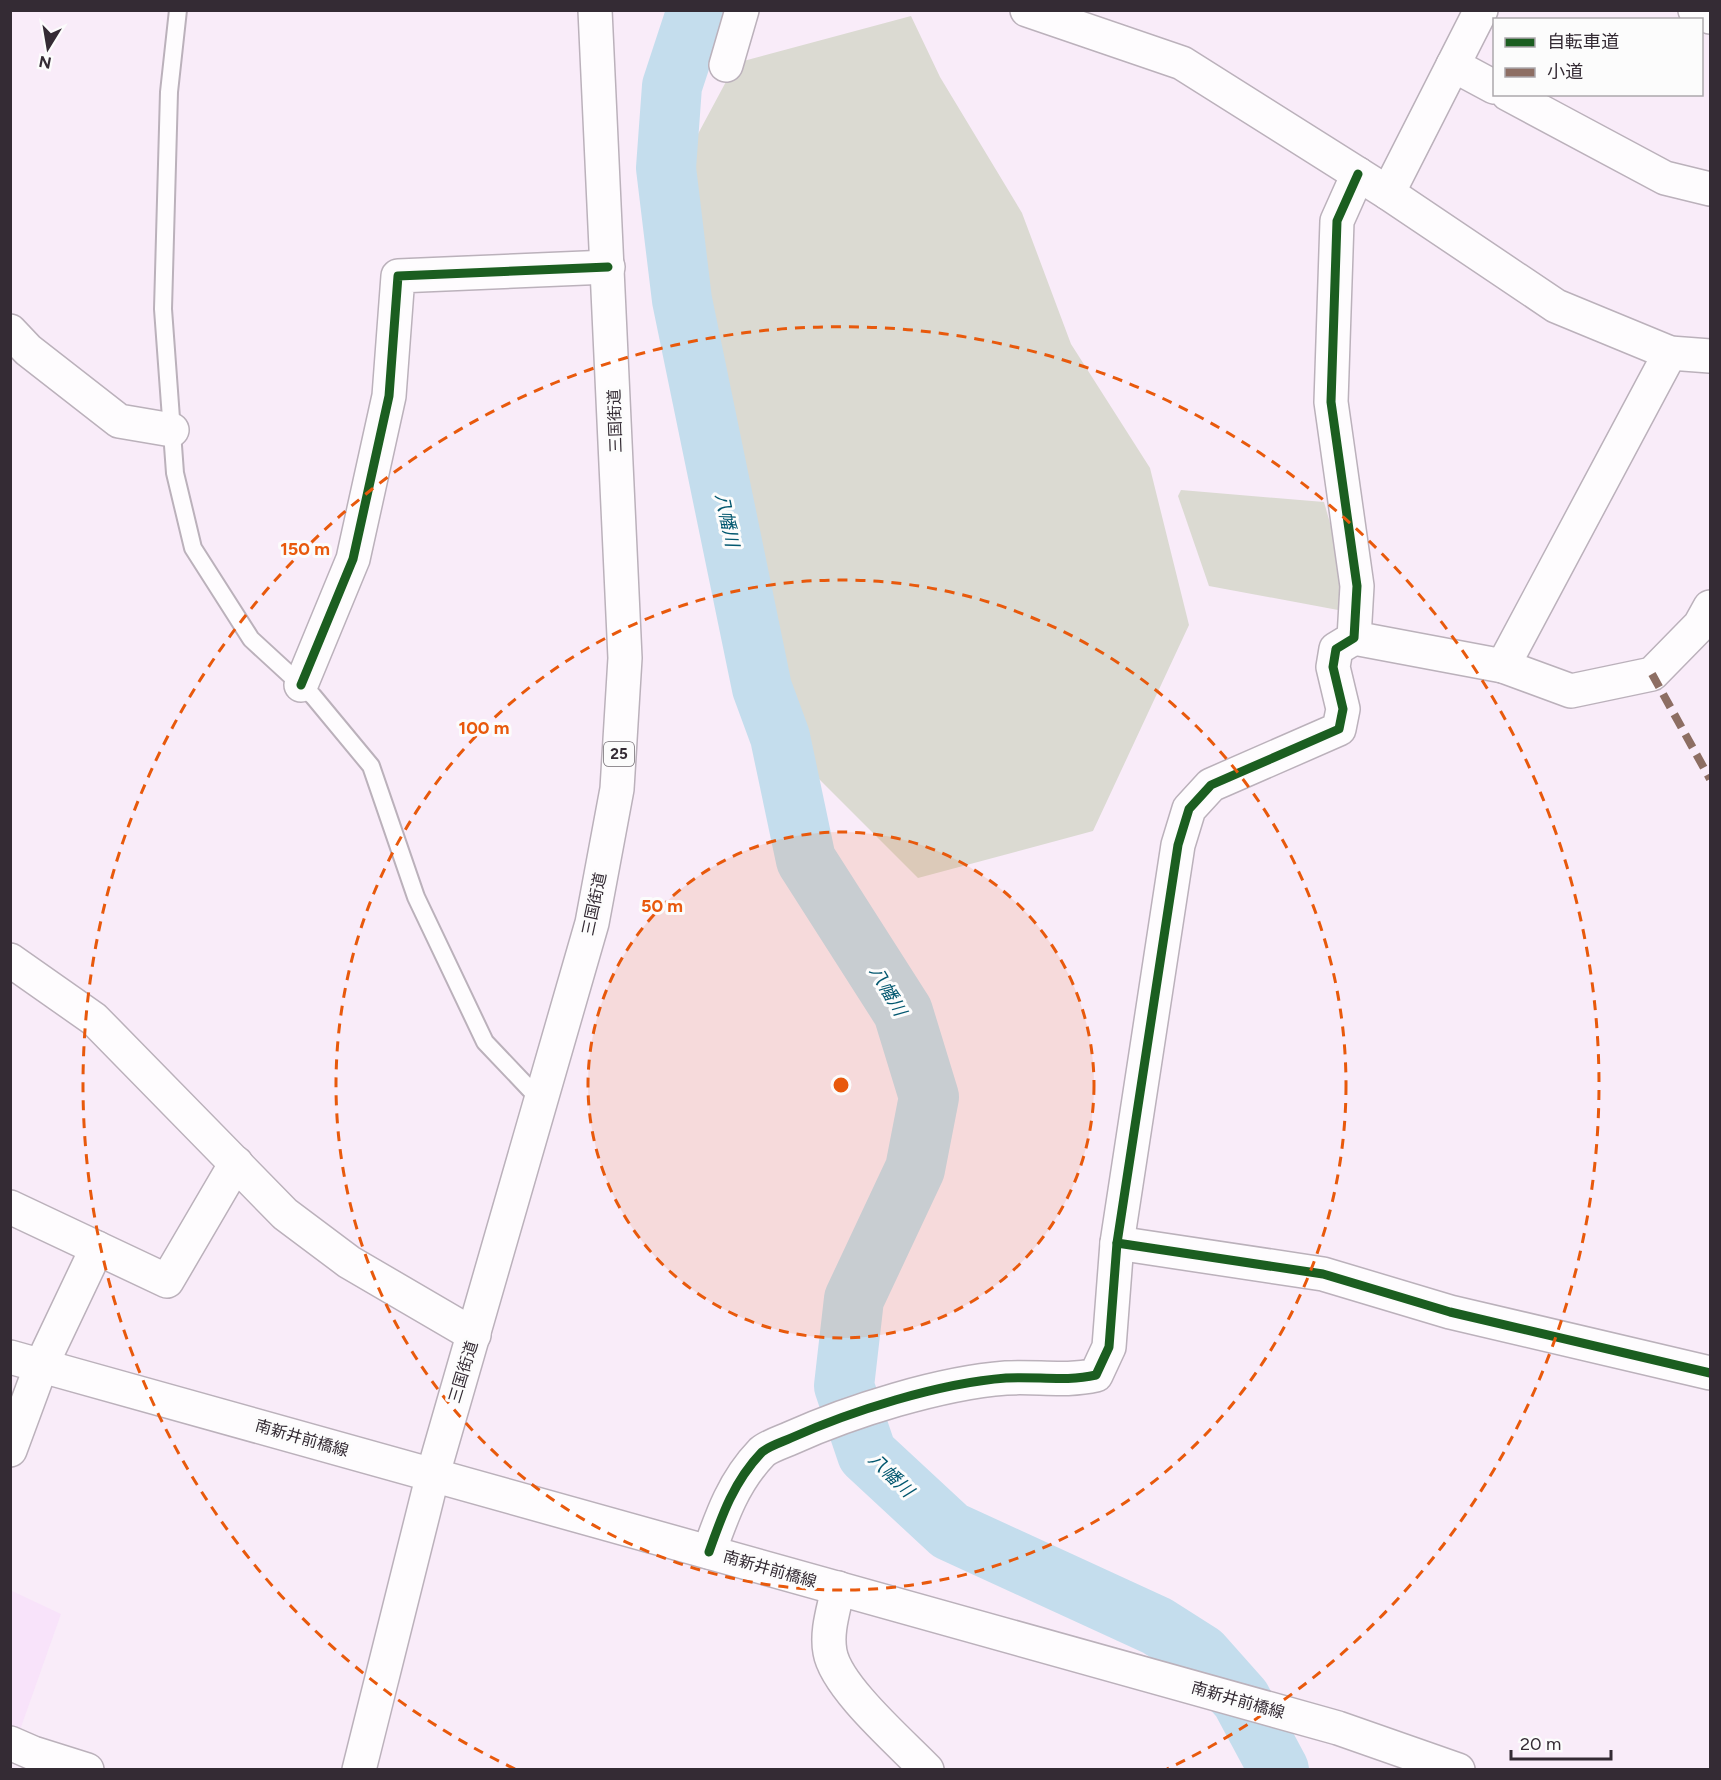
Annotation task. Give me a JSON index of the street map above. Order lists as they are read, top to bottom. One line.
{"streets":{"street":["三国街道","25","南新井前橋線"]},"crossings":[["三国街道","南新井前橋線"]],"water":["八幡川"],"legend":["自転車道","小道"],"scale_bar":"20 m","north":"bottom","rings":["150 m","100 m","50 m"]}
